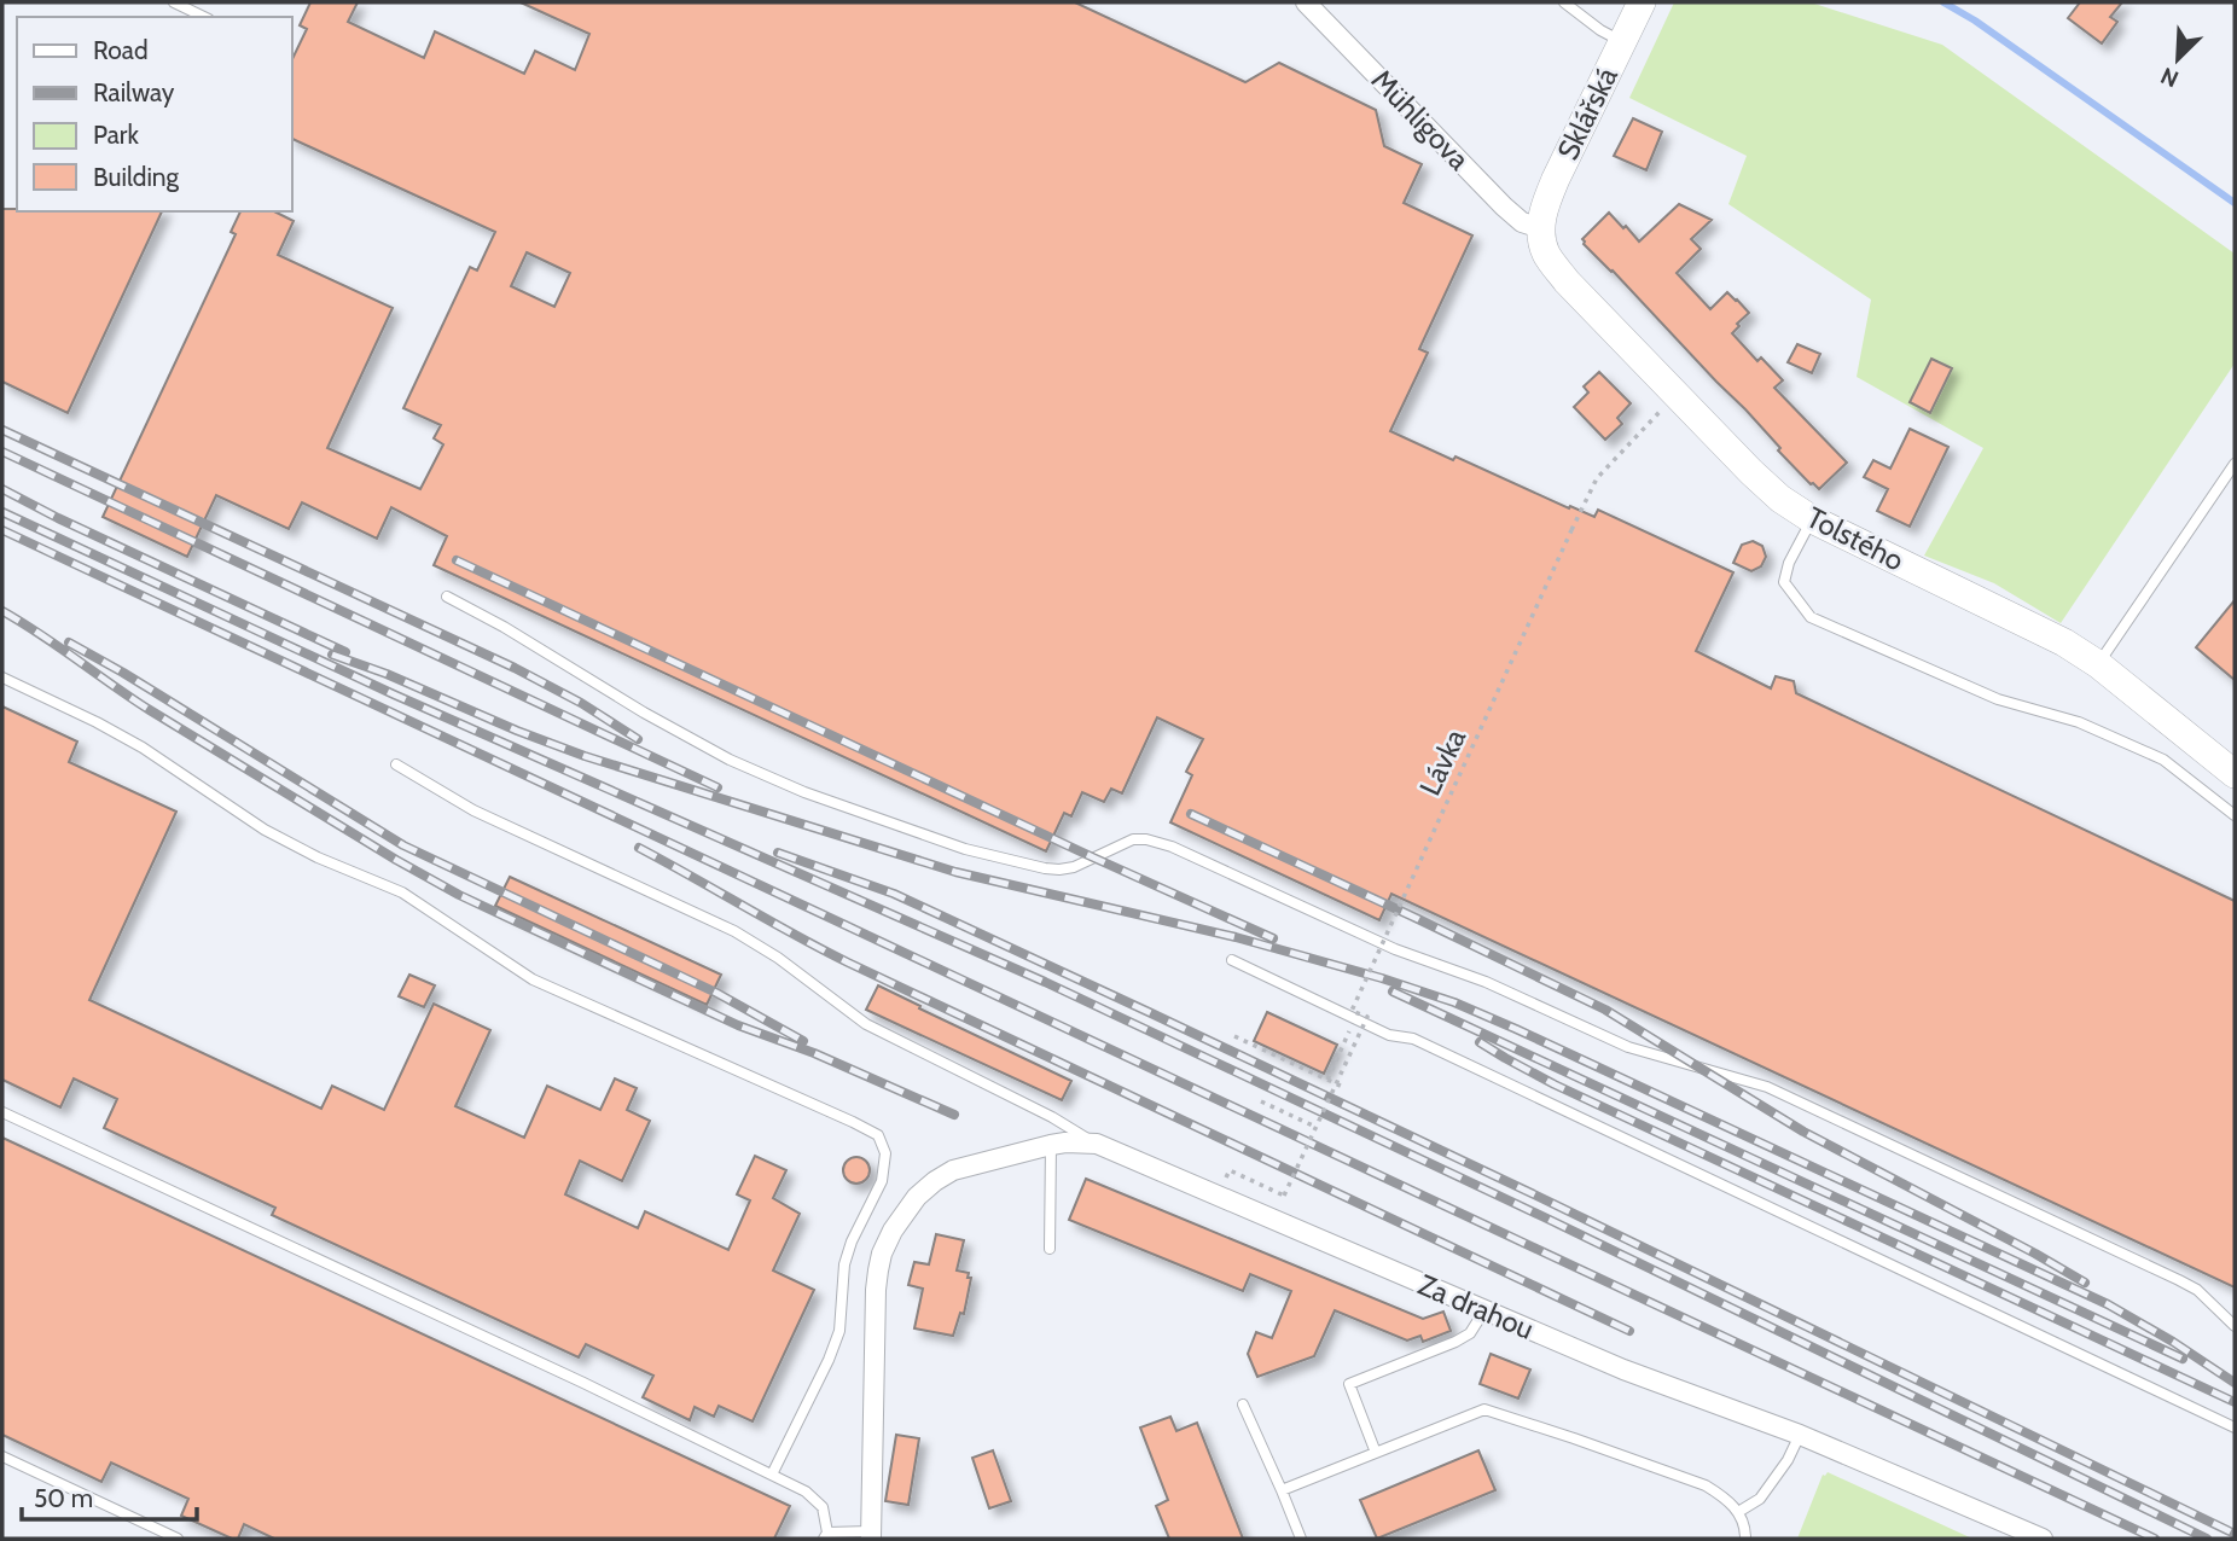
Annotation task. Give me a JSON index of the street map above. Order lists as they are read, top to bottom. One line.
{"streets":{"street":["Sklářská","Mühligova","Tolstého","Za drahou"],"path":["Lávka"]},"crossings":[["Sklářská","Mühligova"],["Sklářská","Tolstého"],["Mühligova","Tolstého"],["Tolstého","Lávka"]],"legend":["Road","Railway","Park","Building"],"scale_bar":"50 m","north":"bottom left"}
